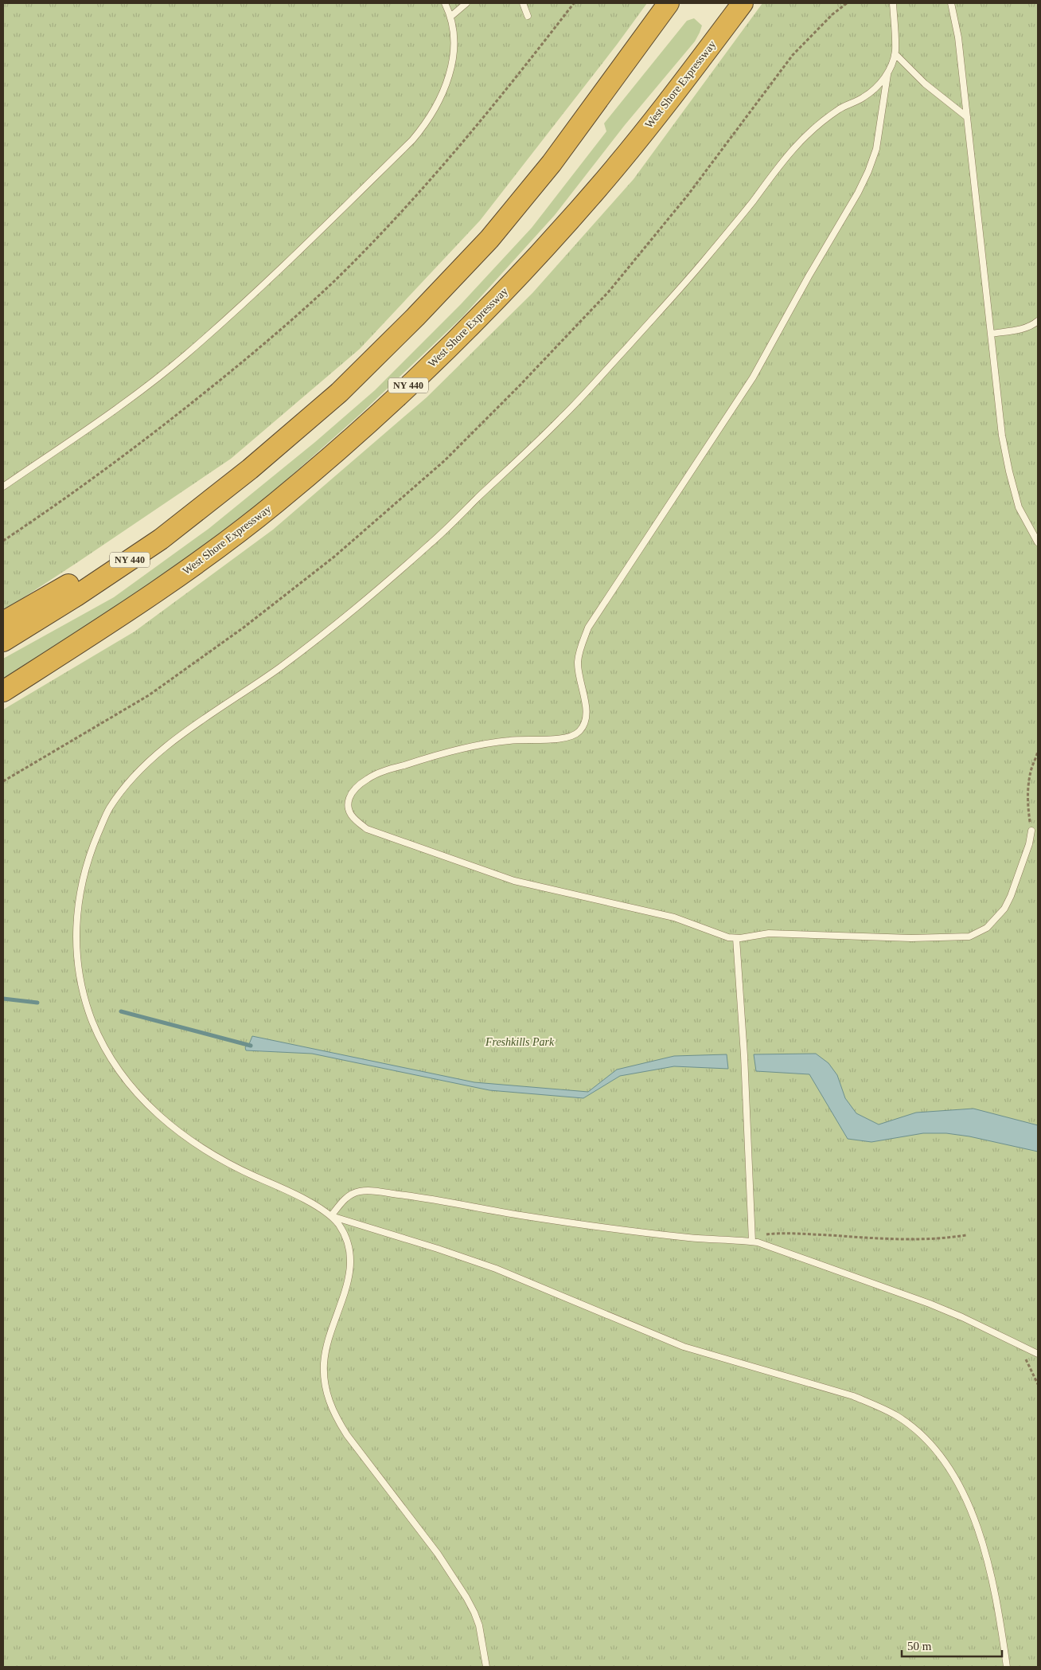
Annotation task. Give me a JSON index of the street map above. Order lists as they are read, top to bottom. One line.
{"streets":{"highway":["West Shore Expressway","NY 440"]},"parks":["Freshkills Park"],"scale_bar":"50 m"}
